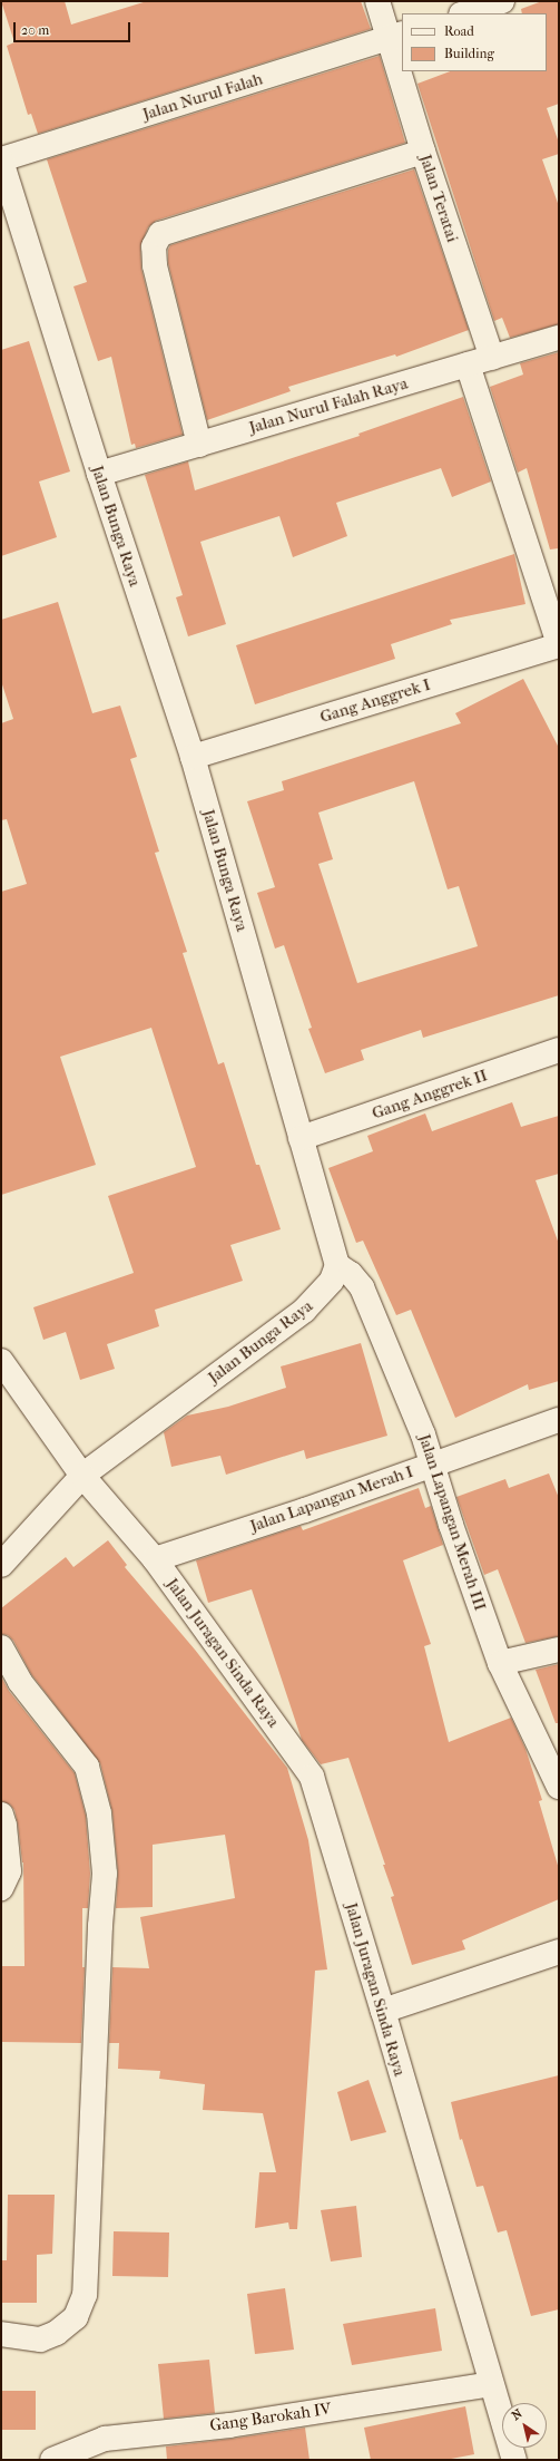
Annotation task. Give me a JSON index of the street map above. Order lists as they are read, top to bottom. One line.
{"streets":{"street":["Jalan Nurul Falah","Jalan Teratai","Jalan Nurul Falah Raya","Jalan Bunga Raya","Gang Anggrek I","Gang Anggrek II","Jalan Lapangan Merah I","Jalan Lapangan Merah III","Jalan Juragan Sinda Raya","Gang Barokah IV"]},"crossings":[["Jalan Nurul Falah","Jalan Teratai"],["Jalan Nurul Falah","Jalan Bunga Raya"],["Jalan Teratai","Jalan Nurul Falah Raya"],["Jalan Nurul Falah Raya","Jalan Bunga Raya"],["Jalan Bunga Raya","Gang Anggrek I"],["Jalan Bunga Raya","Gang Anggrek II"],["Jalan Bunga Raya","Jalan Lapangan Merah III"],["Jalan Bunga Raya","Jalan Juragan Sinda Raya"],["Jalan Lapangan Merah I","Jalan Lapangan Merah III"],["Jalan Lapangan Merah I","Jalan Juragan Sinda Raya"],["Jalan Juragan Sinda Raya","Gang Barokah IV"]],"legend":["Road","Building"],"scale_bar":"20 m","north":"top left"}
